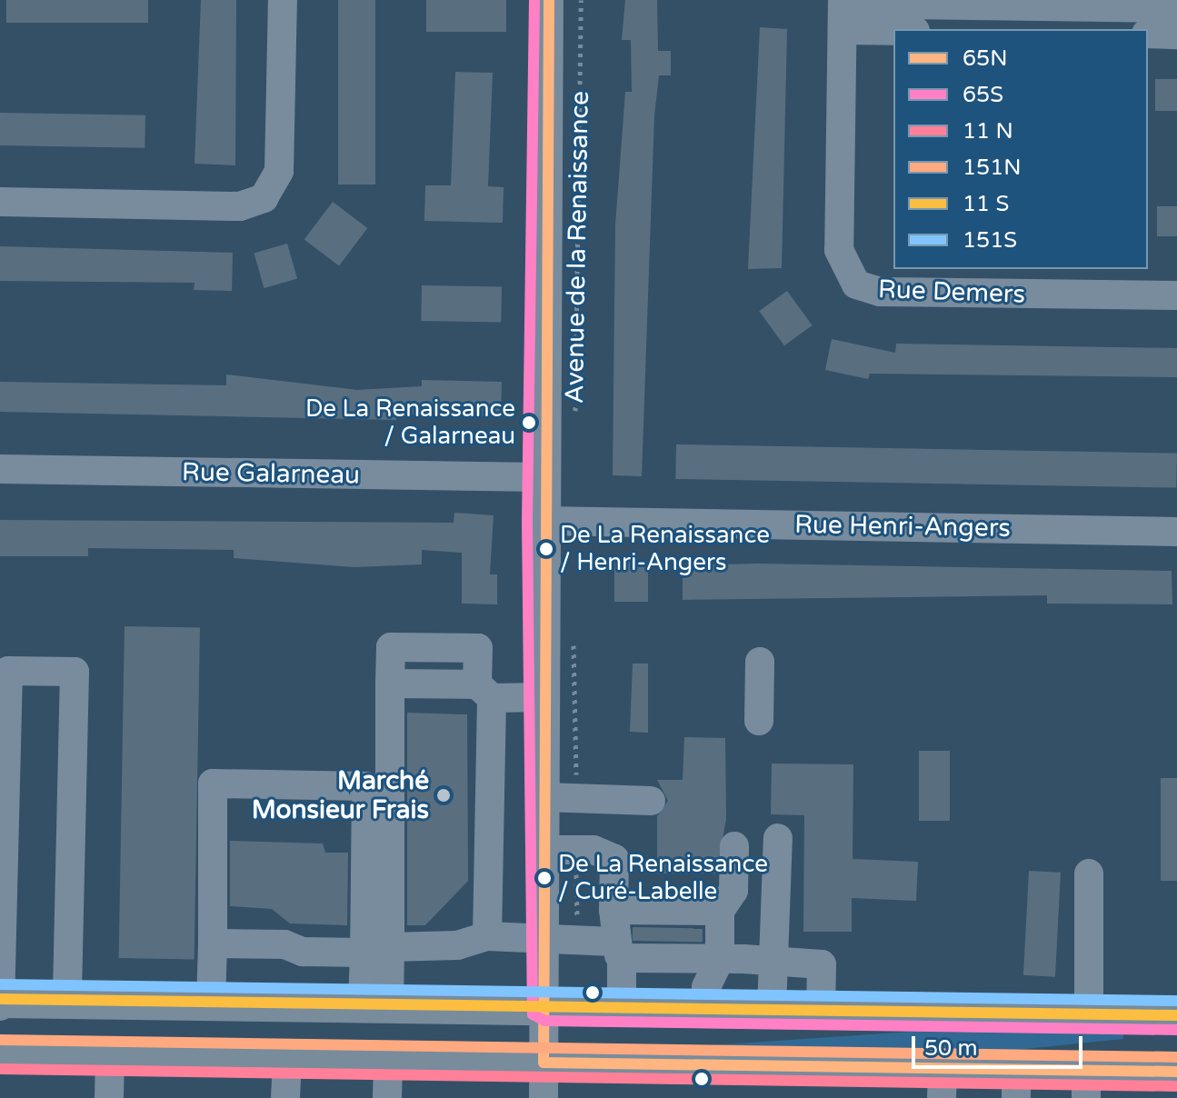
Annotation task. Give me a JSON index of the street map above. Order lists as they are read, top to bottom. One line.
{"streets":{"street":["Avenue de la Renaissance","Rue Demers","Rue Galarneau","Rue Henri-Angers"]},"crossings":[["Avenue de la Renaissance","Rue Galarneau"],["Avenue de la Renaissance","Rue Henri-Angers"]],"places":["De La Renaissance / Galarneau","De La Renaissance / Henri-Angers","Marché Monsieur Frais","De La Renaissance / Curé-Labelle"],"lines":["transit line 65N","transit line 65S","transit line 151S","transit line 151N"],"legend":["65N","65S","11 N","151N","11 S","151S"],"scale_bar":"50 m"}
